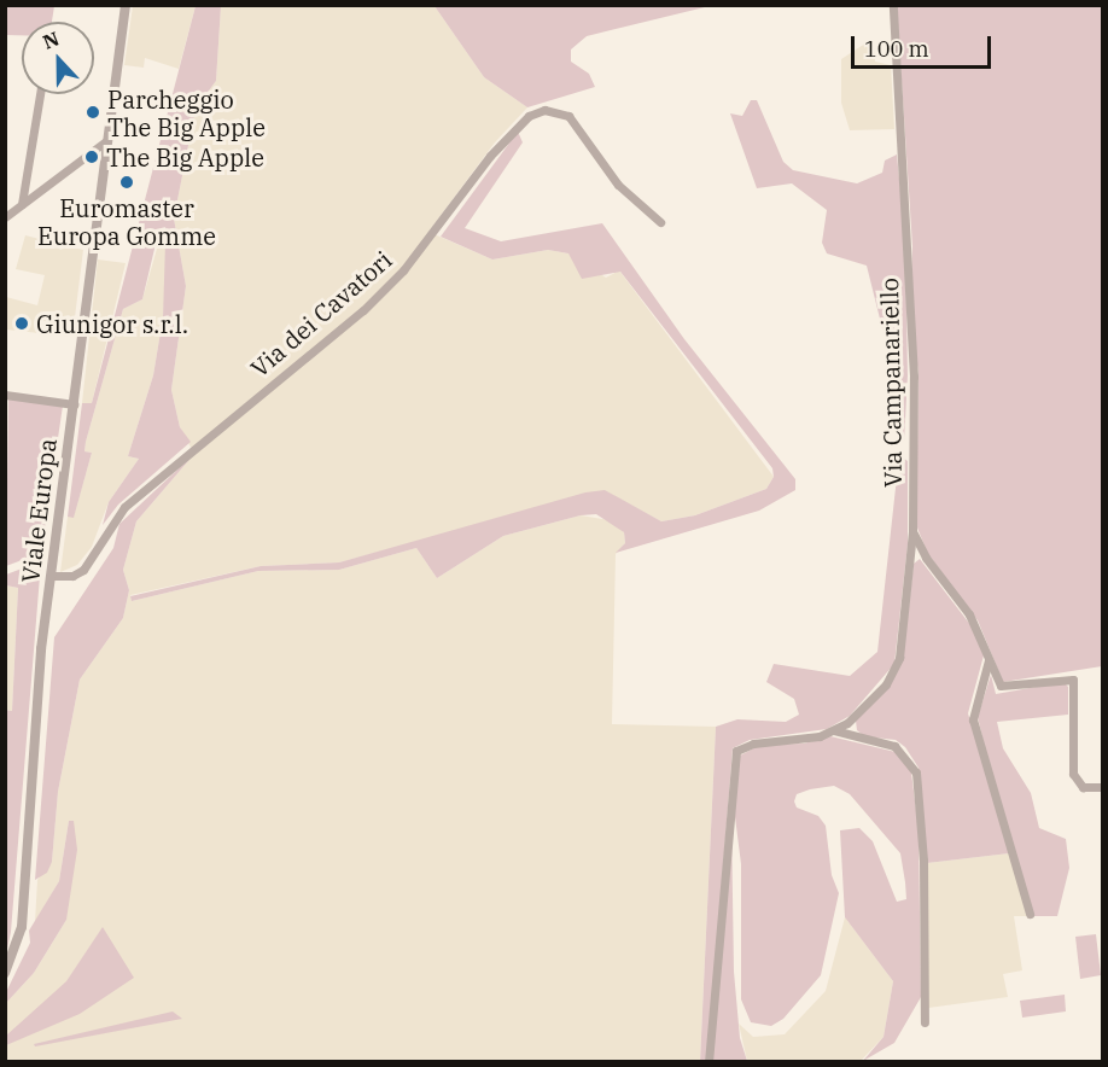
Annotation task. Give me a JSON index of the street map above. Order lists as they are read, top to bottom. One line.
{"streets":{"street":["Via dei Cavatori","Via Campanariello","Viale Europa"]},"crossings":[["Via dei Cavatori","Viale Europa"]],"places":["Parcheggio The Big Apple","The Big Apple","Euromaster Europa Gomme","Giunigor s.r.l."],"scale_bar":"100 m","north":"top"}
